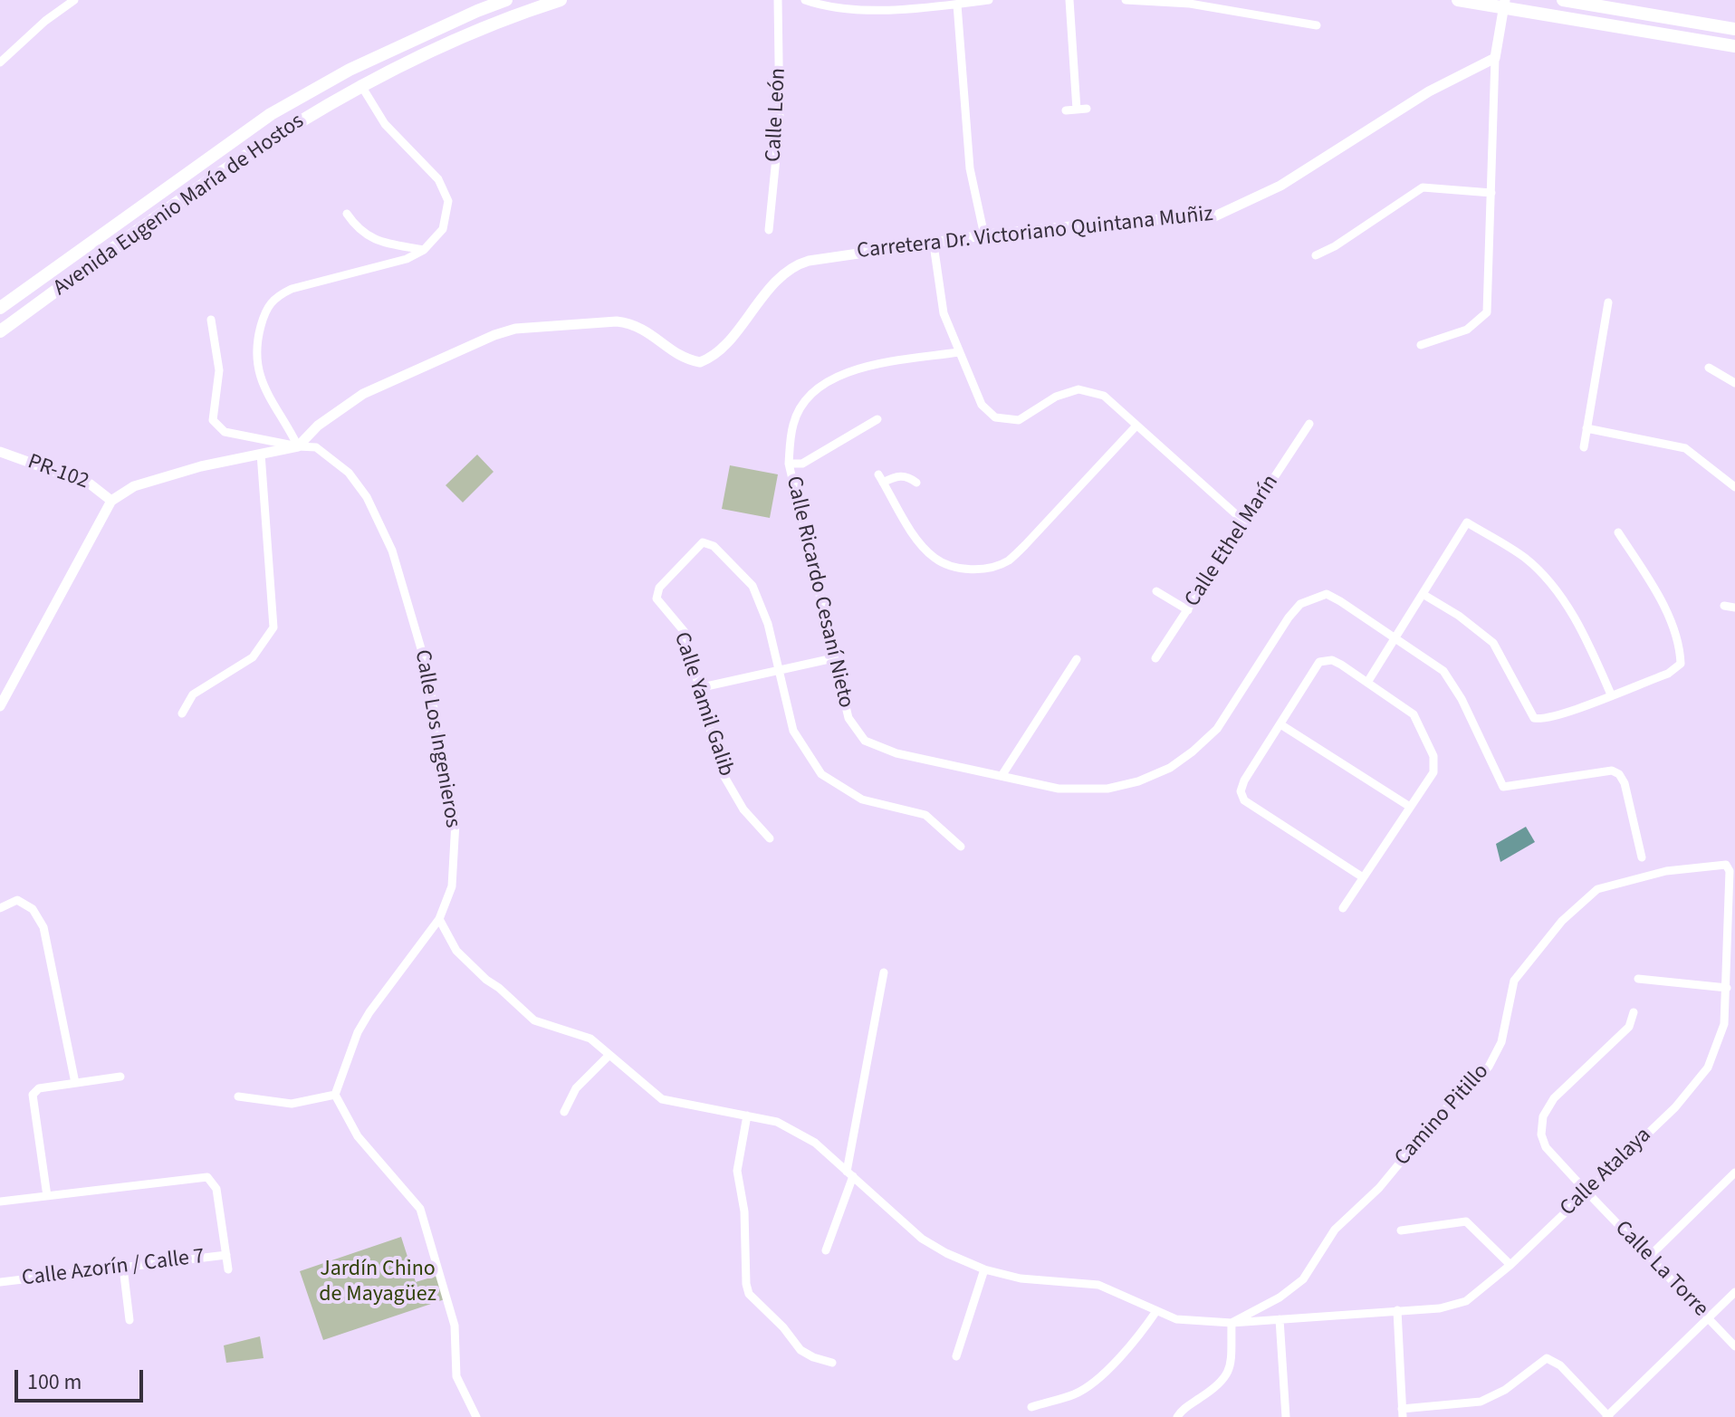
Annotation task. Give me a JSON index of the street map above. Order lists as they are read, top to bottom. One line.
{"streets":{"highway":["Avenida Eugenio María de Hostos"],"street":["Calle León","Carretera Dr. Victoriano Quintana Muñiz","PR-102","Calle Ethel Marín","Calle Ricardo Cesaní Nieto","Calle Yamil Galib","Calle Los Ingenieros","Camino Pitillo","Calle Atalaya","Calle Azorín / Calle 7","Calle La Torre"]},"crossings":[["Carretera Dr. Victoriano Quintana Muñiz","Calle Los Ingenieros"],["Calle Los Ingenieros","Calle Atalaya"],["Camino Pitillo","Calle Atalaya"],["Calle Atalaya","Calle La Torre"]],"parks":["Jardín Chino de Mayagüez"],"scale_bar":"100 m"}
